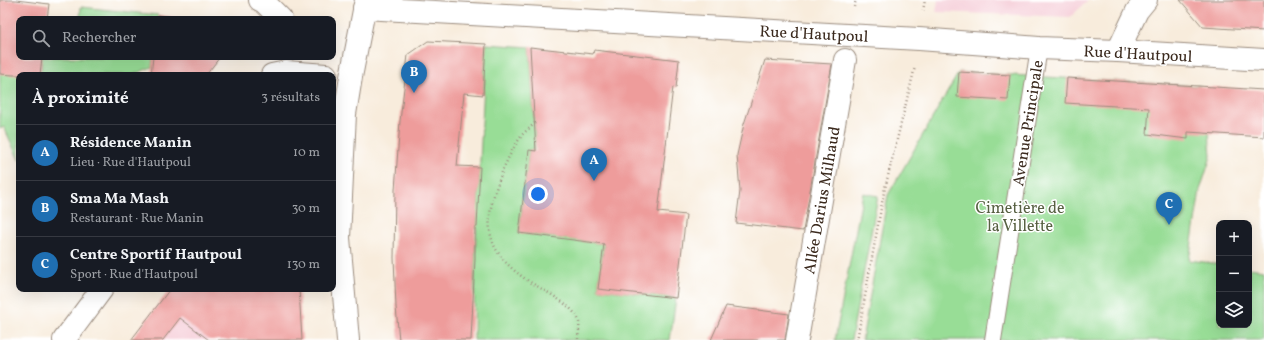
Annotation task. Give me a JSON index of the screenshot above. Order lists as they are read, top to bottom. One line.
{"streets":{"street":["Rue d'Hautpoul","Allée Darius Milhaud"],"lane":["Avenue Principale"]},"crossings":[["Rue d'Hautpoul","Avenue Principale"]],"parks":["Cimetière de la Villette"],"page":{"search":"Rechercher","pins":["B","A","C"],"heading":["À proximité","3 résultats"],"list":[{"mark":"A","name":"Résidence Manin","note":"Lieu · Rue d'Hautpoul","value":"10 m"},{"mark":"B","name":"Sma Ma Mash","note":"Restaurant · Rue Manin","value":"30 m"},{"mark":"C","name":"Centre Sportif Hautpoul","note":"Sport · Rue d'Hautpoul","value":"130 m"}],"map_buttons":["+","−"]}}
